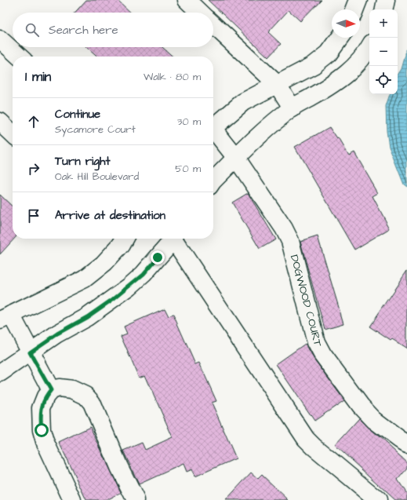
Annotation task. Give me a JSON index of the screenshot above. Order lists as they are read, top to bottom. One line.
{"streets":{"street":["DOGWOOD COURT"]},"north":"right","page":{"map_buttons":["+","−"],"search":"Search here","heading":["1 min","Walk · 80 m"],"list":[["Continue","Sycamore Court","30 m"],["Turn right","Oak Hill Boulevard","50 m"],"Arrive at destination"]}}
